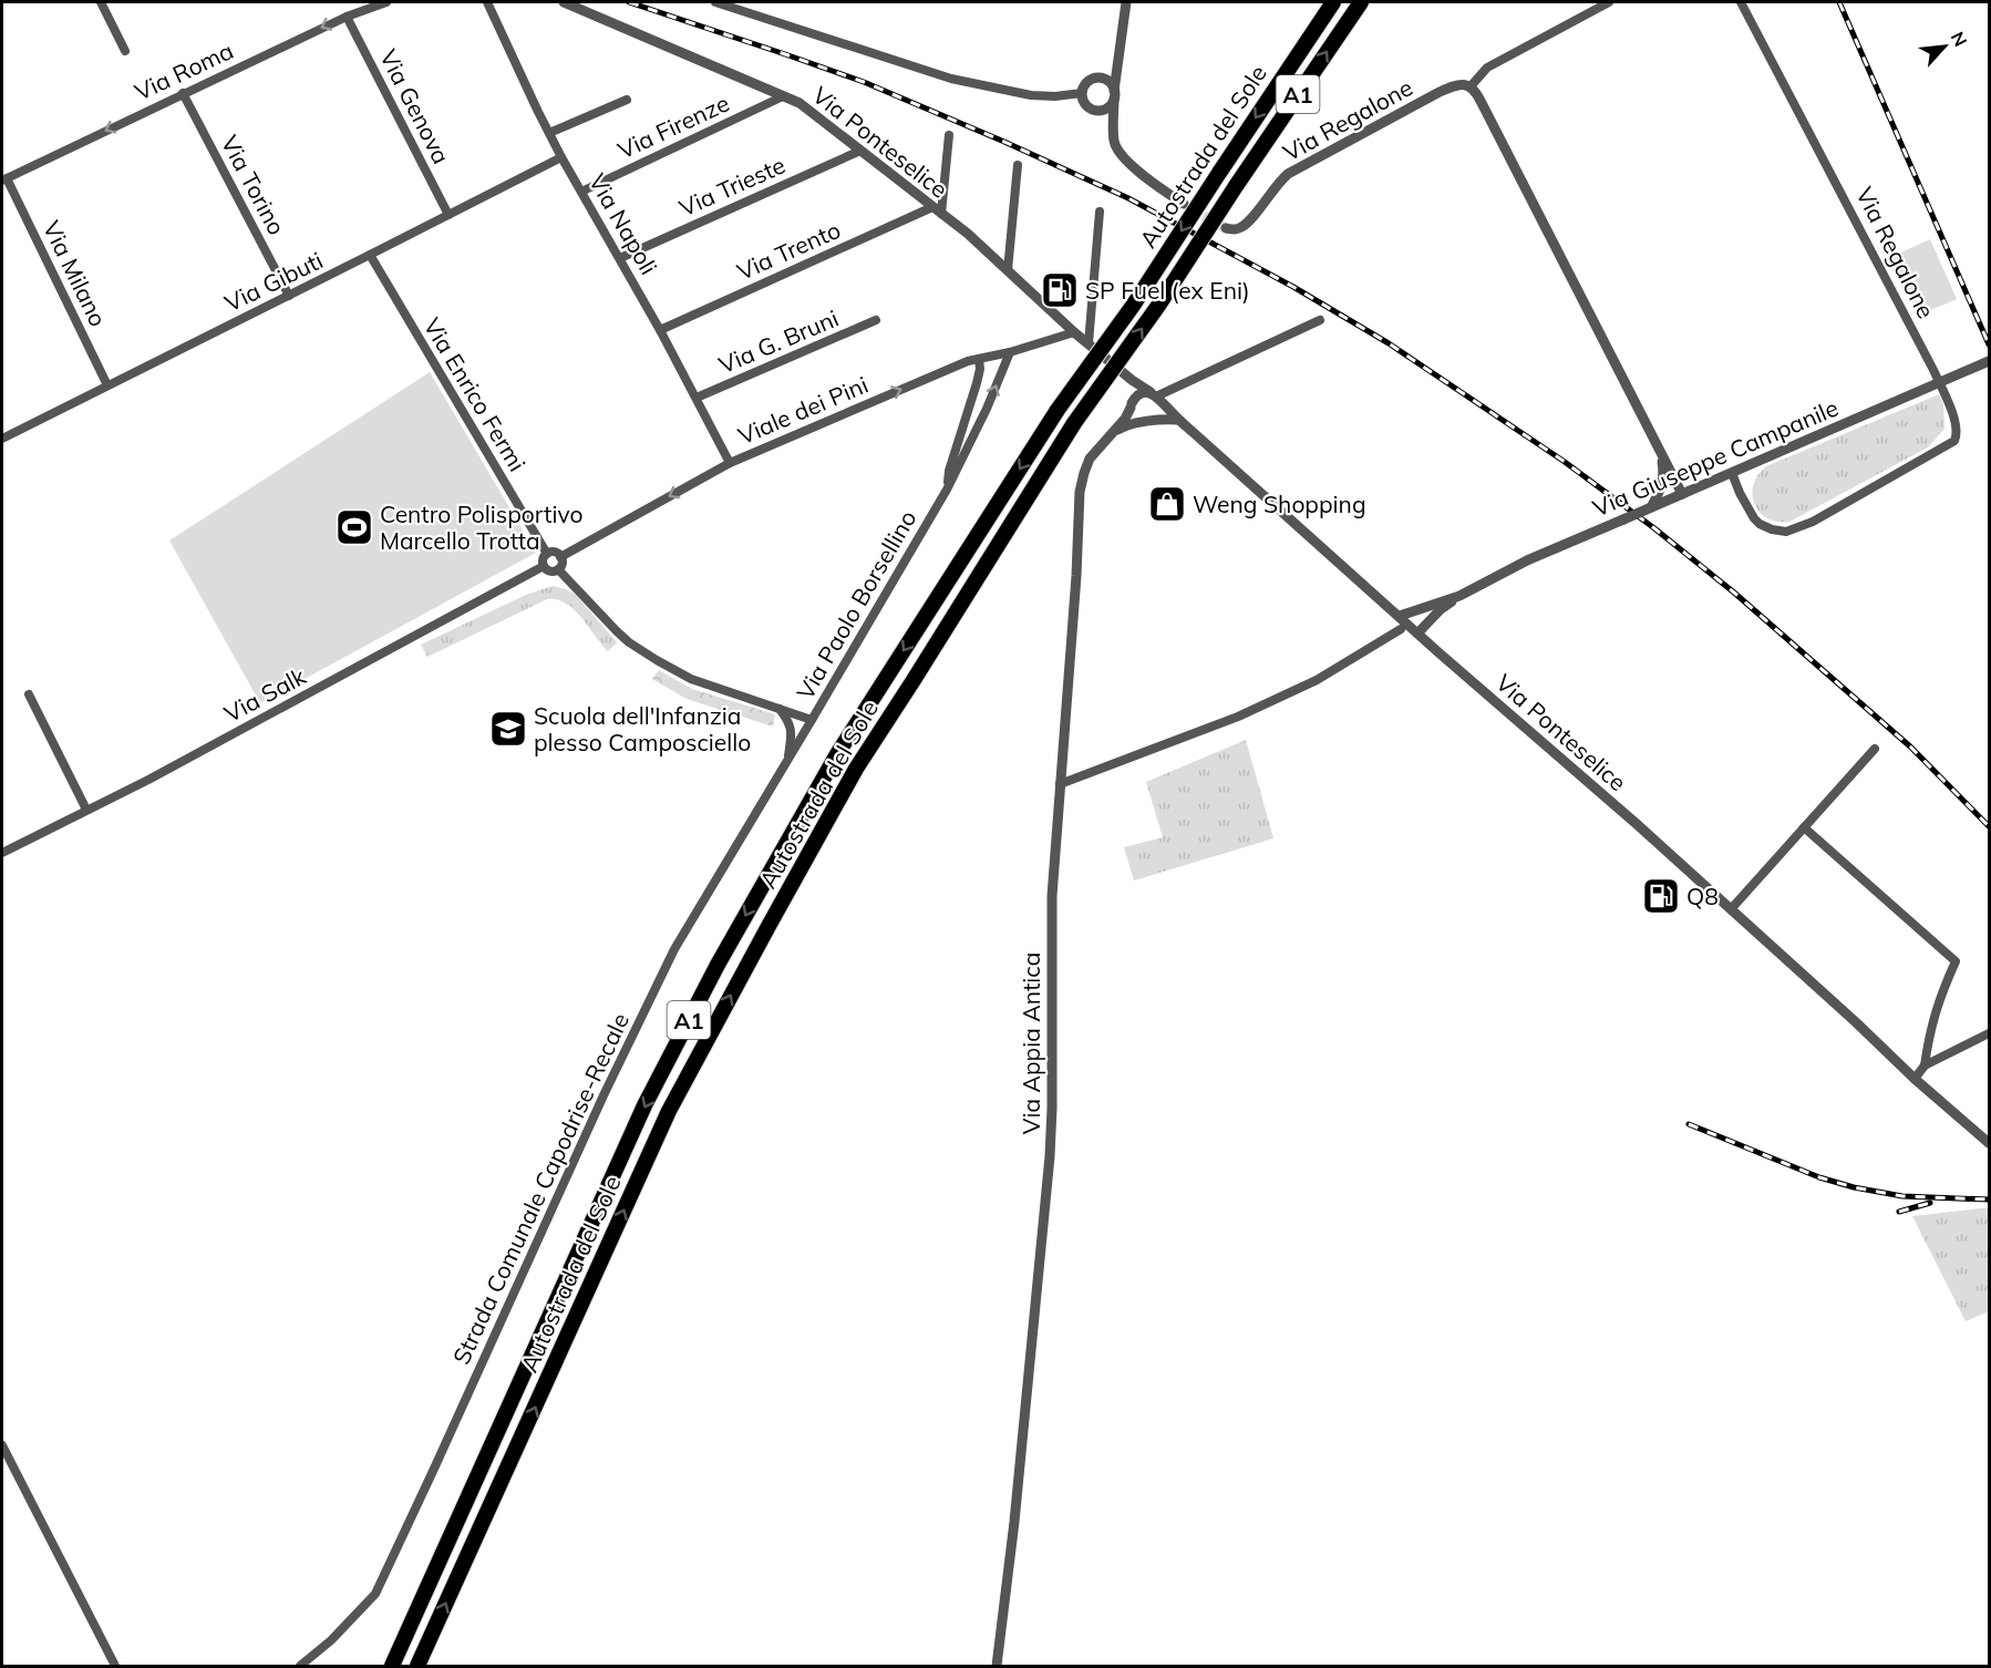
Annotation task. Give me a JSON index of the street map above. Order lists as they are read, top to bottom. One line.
{"streets":{"highway":["A1","Autostrada del Sole"],"street":["Via Roma","Via Genova","Via Regalone","Via Firenze","Via Ponteselice","Via Torino","Via Trieste","Via Napoli","Via Trento","Via Milano","Via Gibuti","Via G. Bruni","Via Enrico Fermi","Viale dei Pini","Via Giuseppe Campanile","Via Paolo Borsellino","Via Salk","Via Appia Antica","Strada Comunale Capodrise-Recale"]},"crossings":[["Via Roma","Via Genova"],["Via Roma","Via Torino"],["Via Roma","Via Milano"],["Via Genova","Via Gibuti"],["Via Regalone","Via Giuseppe Campanile"],["Via Firenze","Via Ponteselice"],["Via Firenze","Via Napoli"],["Via Ponteselice","Via Trieste"],["Via Ponteselice","Via Trento"],["Via Ponteselice","Viale dei Pini"],["Via Ponteselice","Via Giuseppe Campanile"],["Via Ponteselice","Via Appia Antica"],["Via Torino","Via Gibuti"],["Via Trieste","Via Napoli"],["Via Napoli","Via Trento"],["Via Napoli","Via Gibuti"],["Via Napoli","Via G. Bruni"],["Via Napoli","Viale dei Pini"],["Via Milano","Via Gibuti"],["Via Gibuti","Via Enrico Fermi"],["Via Enrico Fermi","Viale dei Pini"],["Via Enrico Fermi","Via Paolo Borsellino"],["Via Enrico Fermi","Via Salk"],["Viale dei Pini","Via Paolo Borsellino"],["Viale dei Pini","Via Salk"],["Via Paolo Borsellino","Via Salk"],["Via Paolo Borsellino","Strada Comunale Capodrise-Recale"]],"one_way":["Via Roma"],"places":{"fuel station":["SP Fuel (ex Eni)","Q8"],"shop":["Weng Shopping"],"sports":["Centro Polisportivo Marcello Trotta"],"school or university":["Scuola dell'Infanzia plesso Camposciello"]},"north":"top right"}
